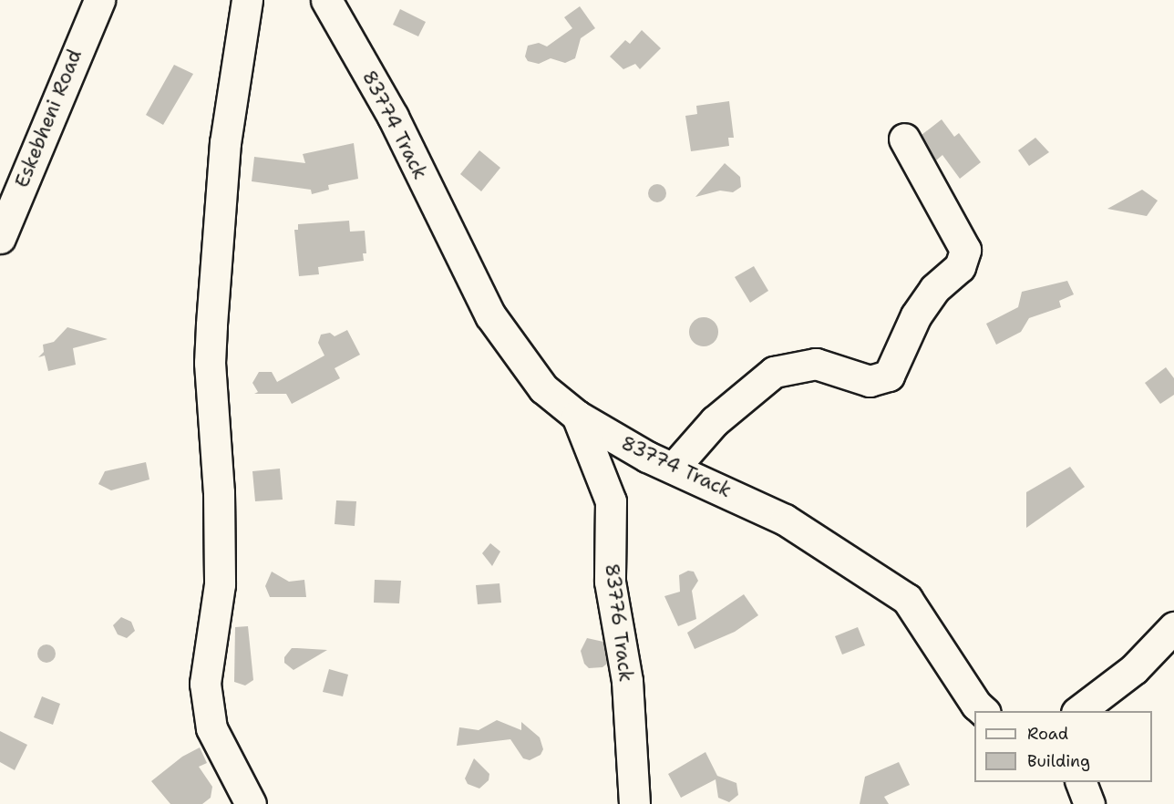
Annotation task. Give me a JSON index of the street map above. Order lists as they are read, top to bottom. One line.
{"streets":{"street":["Eskebheni Road","83774 Track","83776 Track"]},"crossings":[["83774 Track","83776 Track"]],"legend":["Road","Building"]}
